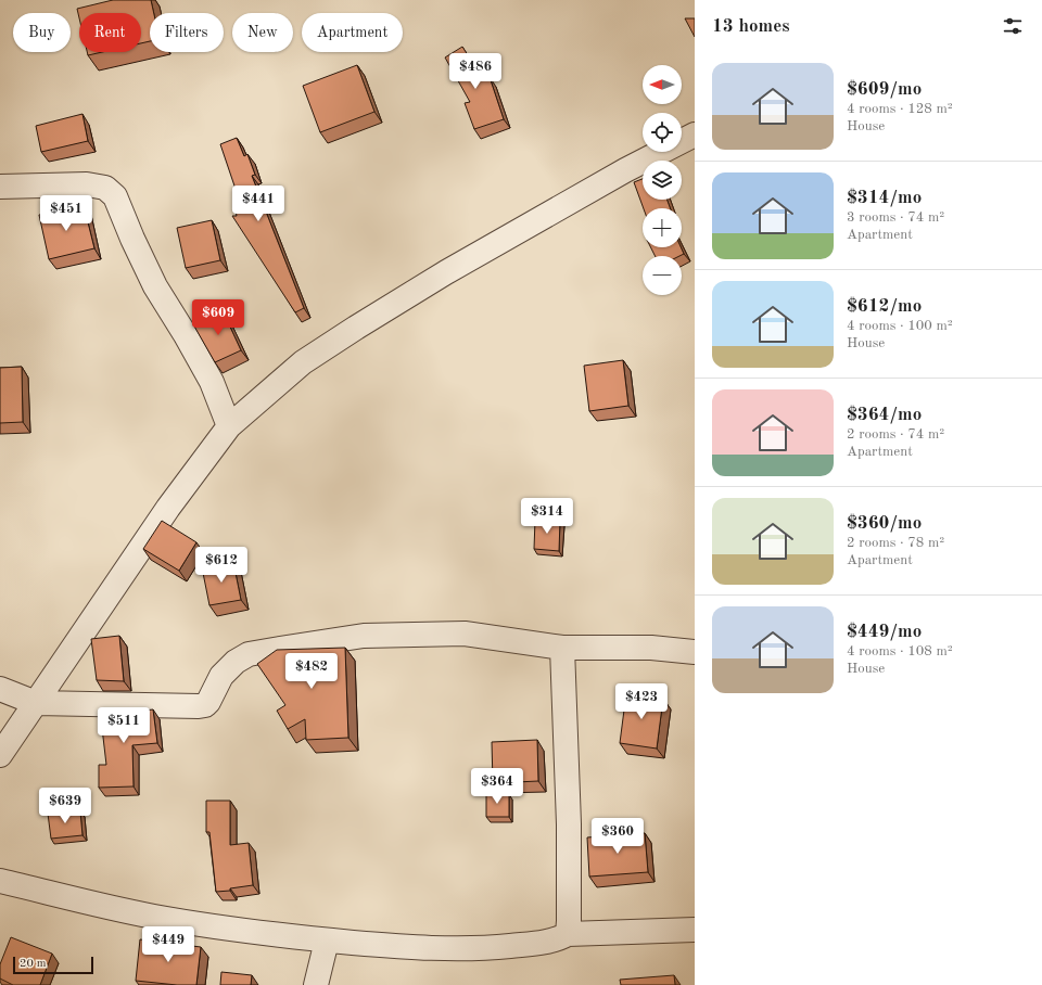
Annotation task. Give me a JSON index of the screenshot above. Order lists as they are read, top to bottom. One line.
{"scale_bar":"20 m","north":"left","page":{"heading":"13 homes","chip":["Buy","Rent","Filters","New","Apartment"],"list":[{"name":"$609/mo","note":"4 rooms · 128 m² · House"},{"name":"$314/mo","note":"3 rooms · 74 m² · Apartment"},{"name":"$612/mo","note":"4 rooms · 100 m² · House"},{"name":"$364/mo","note":"2 rooms · 74 m² · Apartment"},{"name":"$360/mo","note":"2 rooms · 78 m² · Apartment"},{"name":"$449/mo","note":"4 rooms · 108 m² · House"}],"price":["$486","$441","$451","$609","$314","$612","$482","$423","$511","$364","$639","$360","$449"],"map_buttons":["+","−"],"scale":"20 m"}}
